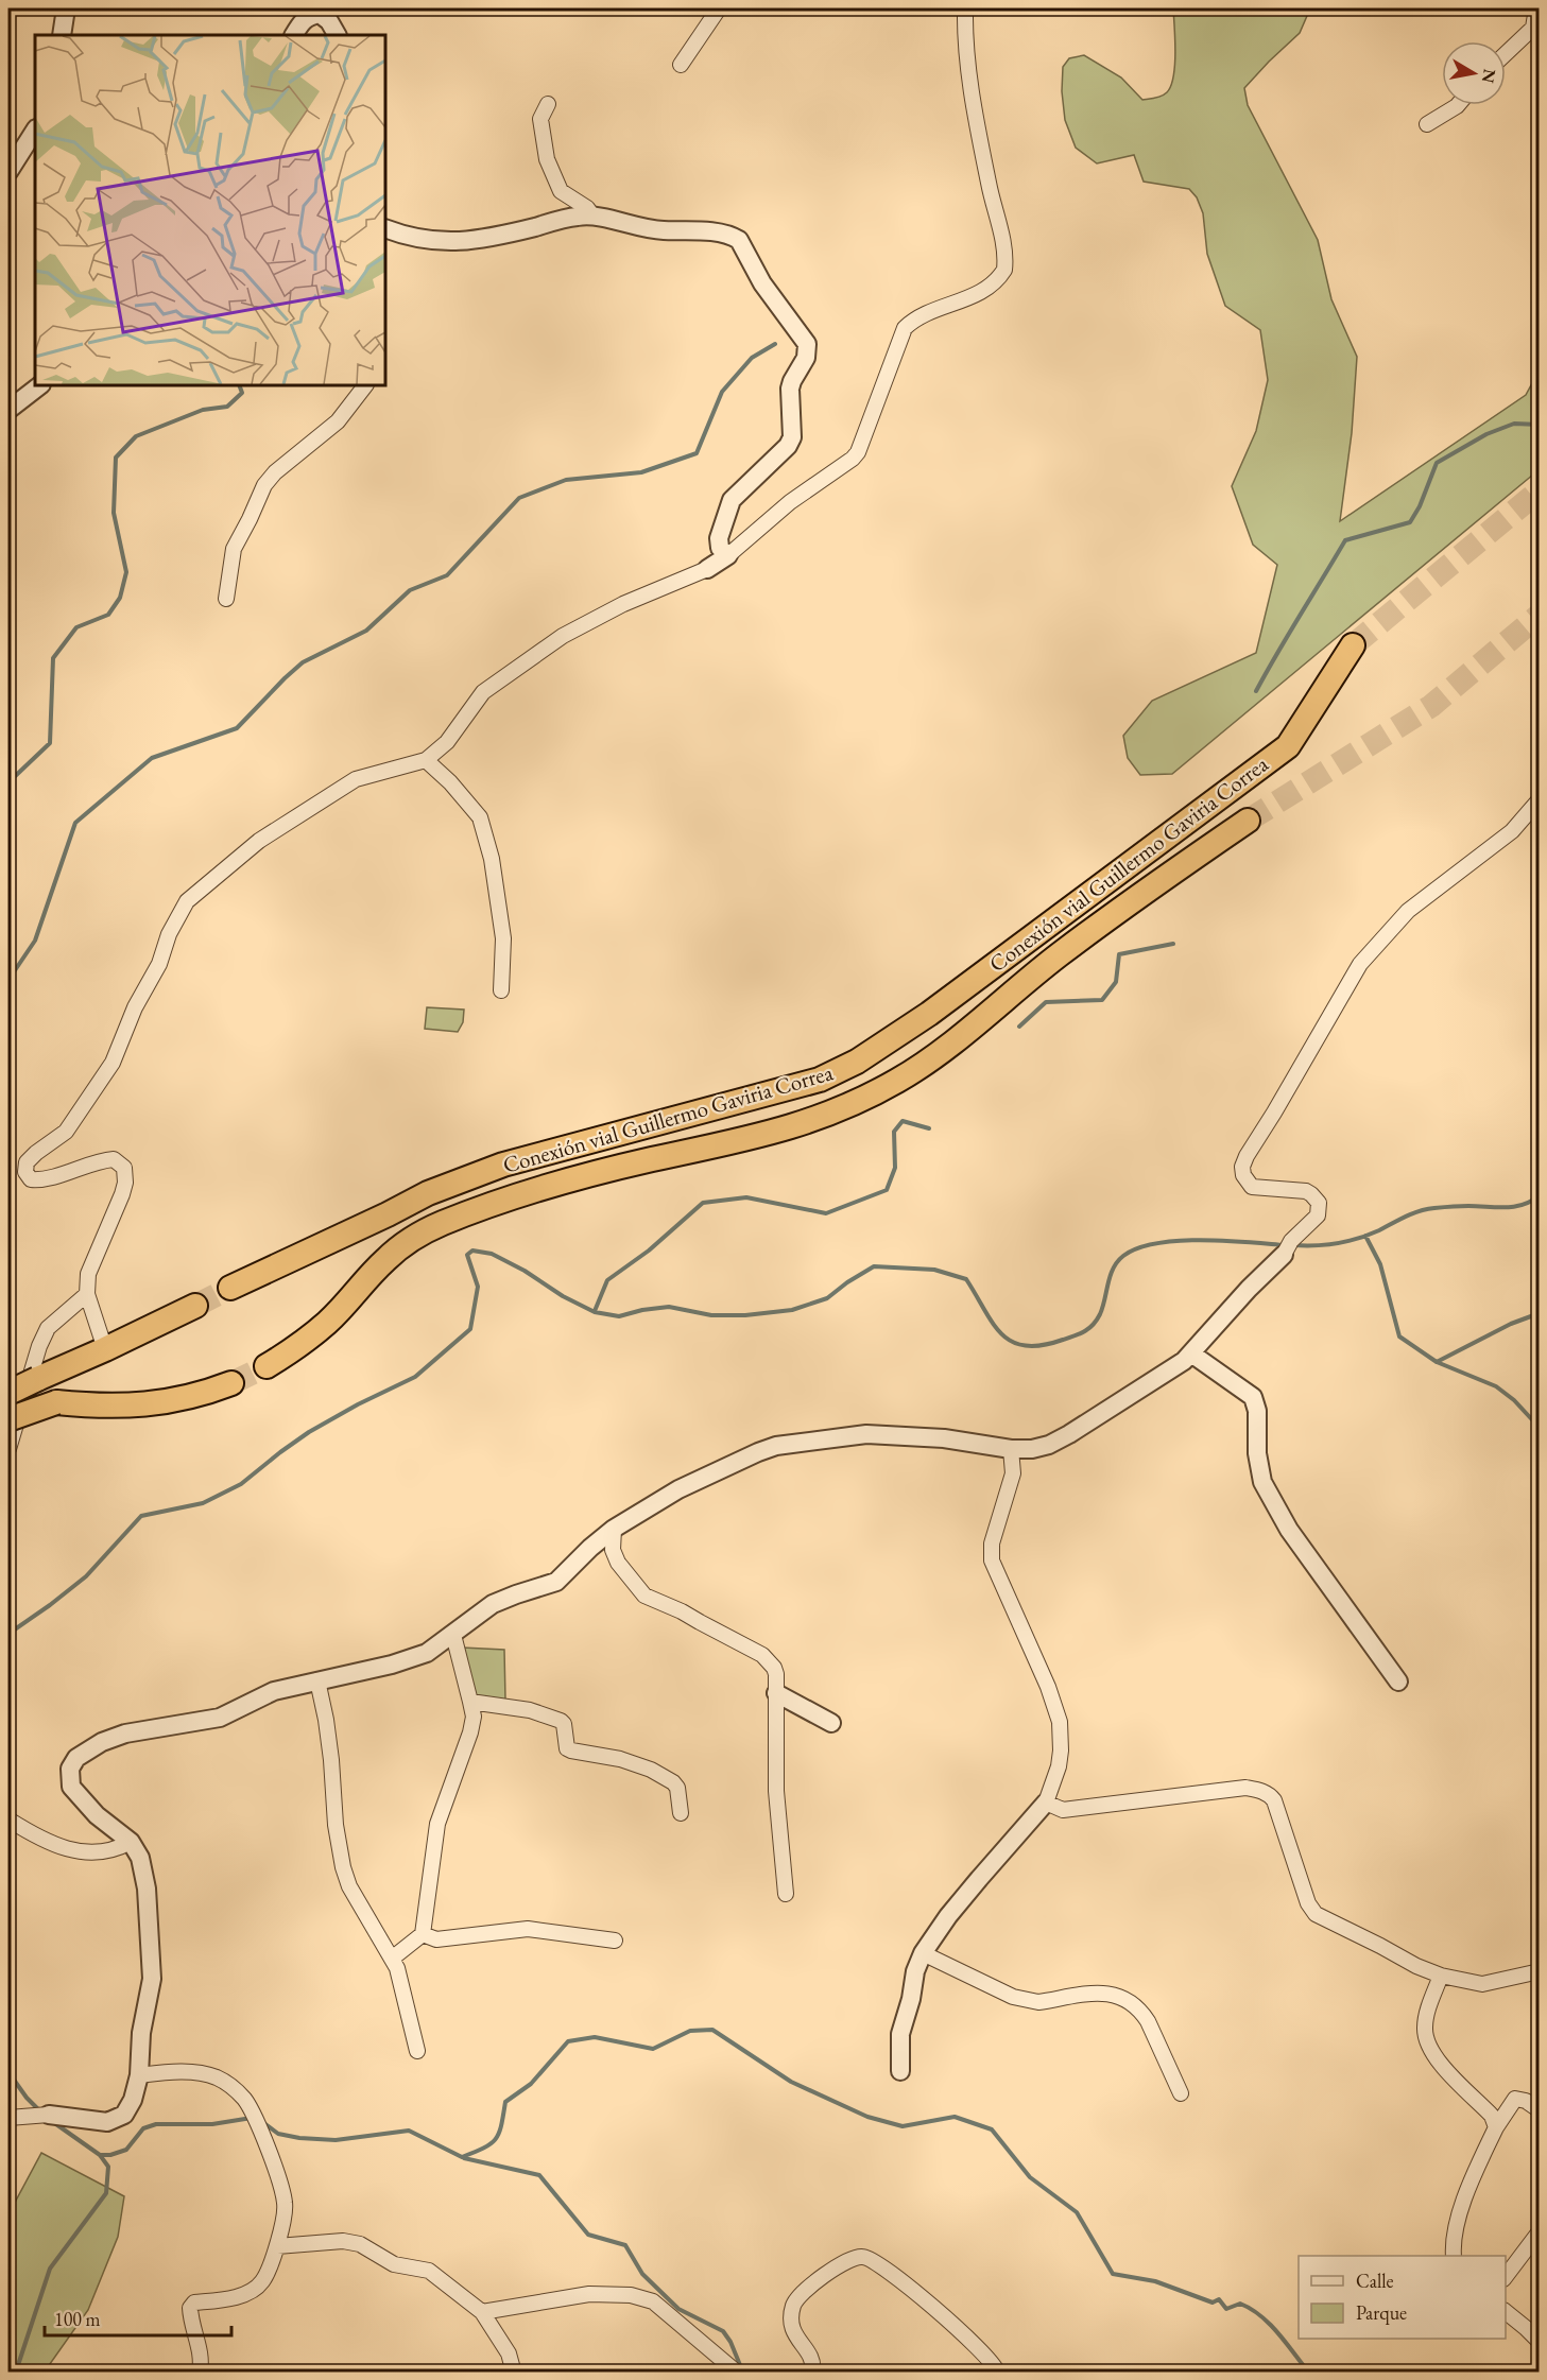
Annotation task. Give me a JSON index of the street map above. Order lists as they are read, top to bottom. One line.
{"streets":{"highway":["Conexión vial Guillermo Gaviria Correa"]},"legend":["Calle","Parque"],"scale_bar":"100 m","north":"right"}
